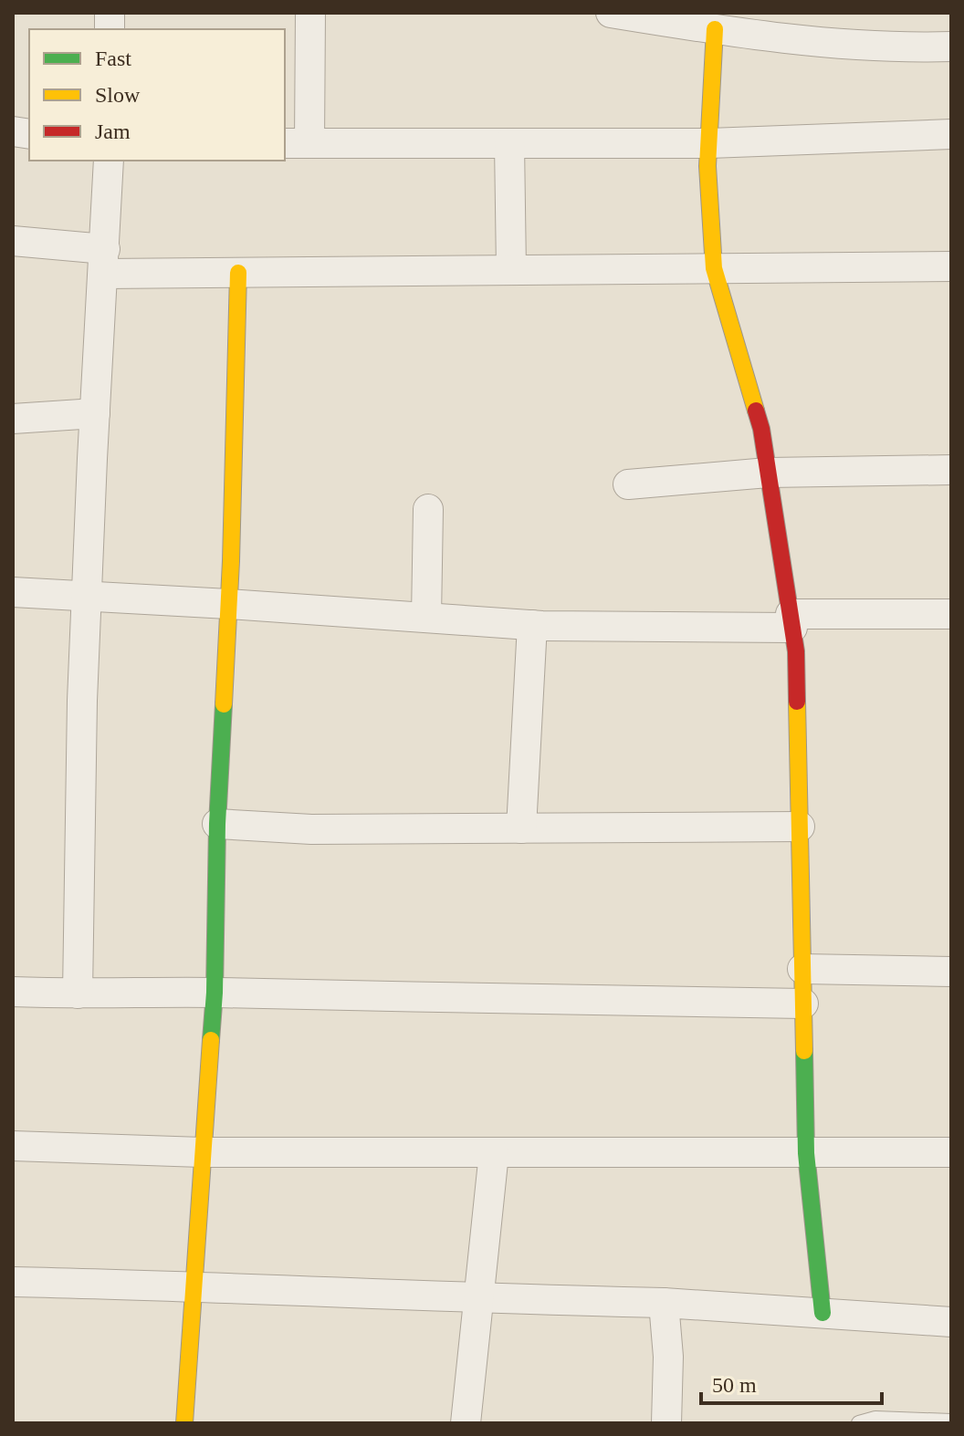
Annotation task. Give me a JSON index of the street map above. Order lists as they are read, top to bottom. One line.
{"legend":["Fast","Slow","Jam"],"scale_bar":"50 m"}
